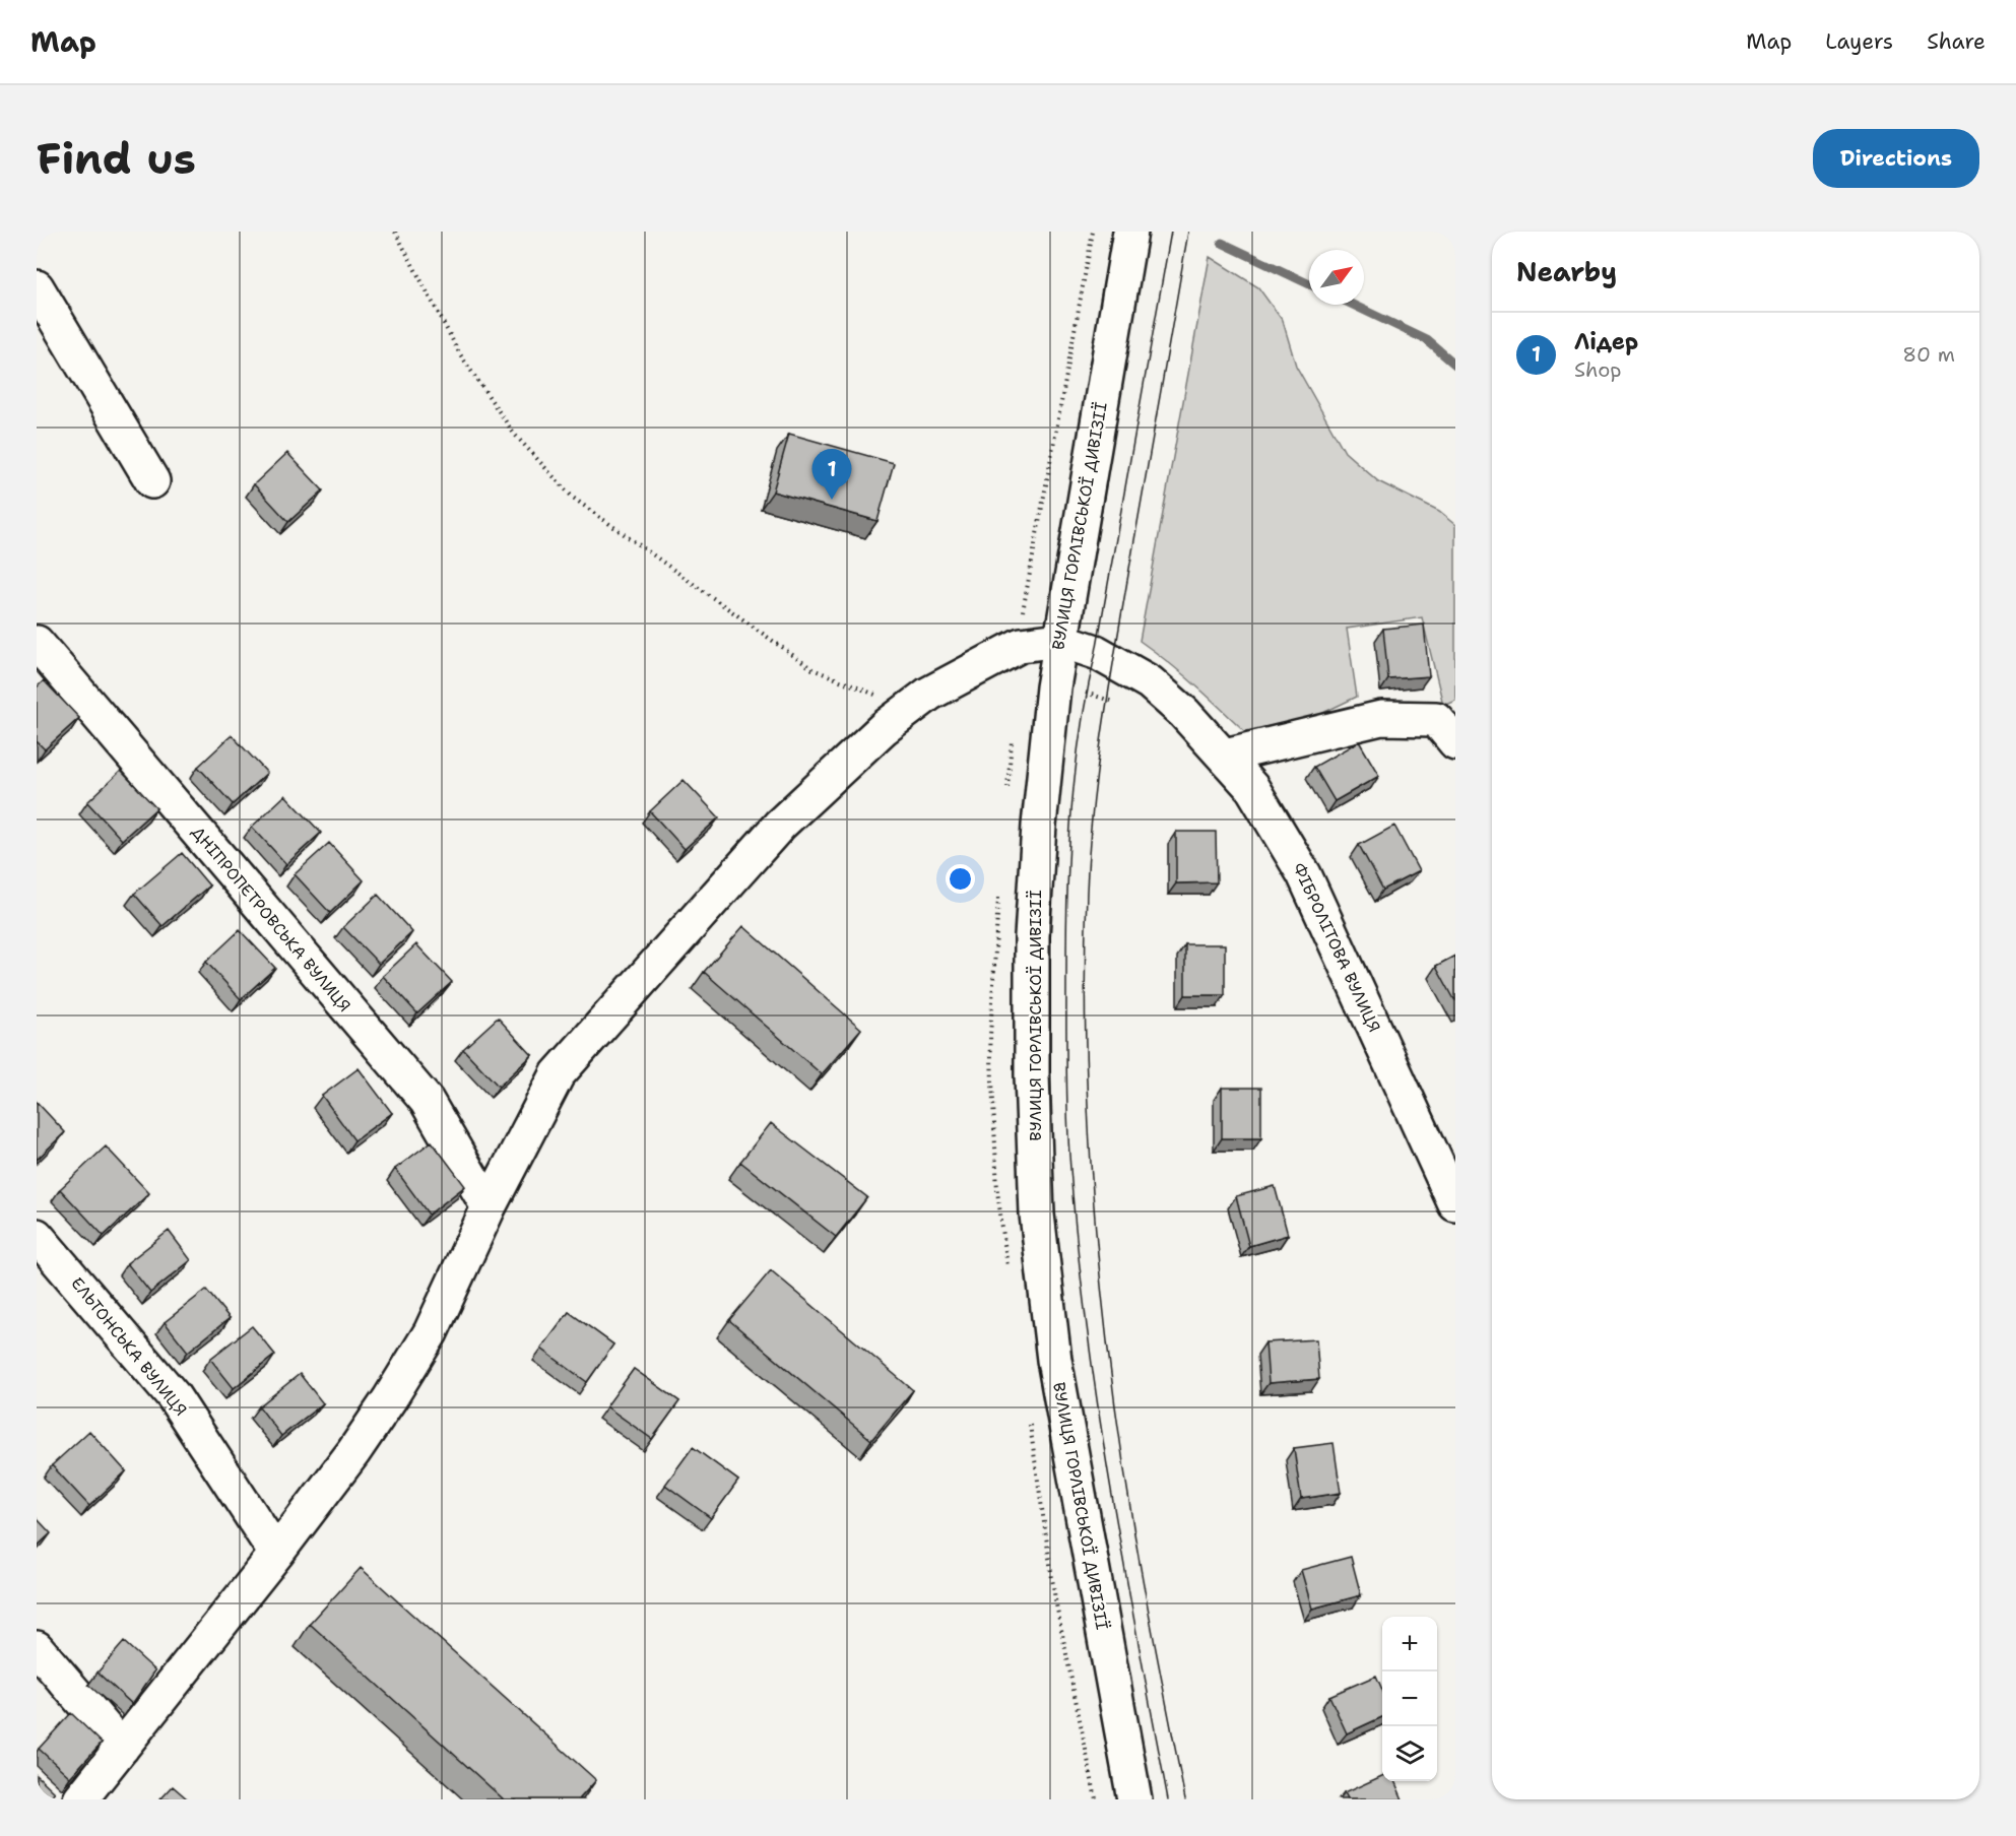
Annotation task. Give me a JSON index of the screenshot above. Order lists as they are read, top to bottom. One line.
{"streets":{"street":["ВУЛИЦЯ ГОРЛІВСЬКОЇ ДИВІЗІЇ","ДНІПРОПЕТРОВСЬКА ВУЛИЦЯ","ФІБРОЛІТОВА ВУЛИЦЯ","ЕЛЬТОНСЬКА ВУЛИЦЯ"]},"crossings":[["ВУЛИЦЯ ГОРЛІВСЬКОЇ ДИВІЗІЇ","ФІБРОЛІТОВА ВУЛИЦЯ"]],"north":"top right","page":{"header":"Map","nav":["Map","Layers","Share"],"buttons":"Directions","title":"Find us","heading":"Nearby","list":[{"mark":"1","name":"Лідер","note":"Shop","value":"80 m"}],"pins":"1","map_buttons":["+","−"]}}
